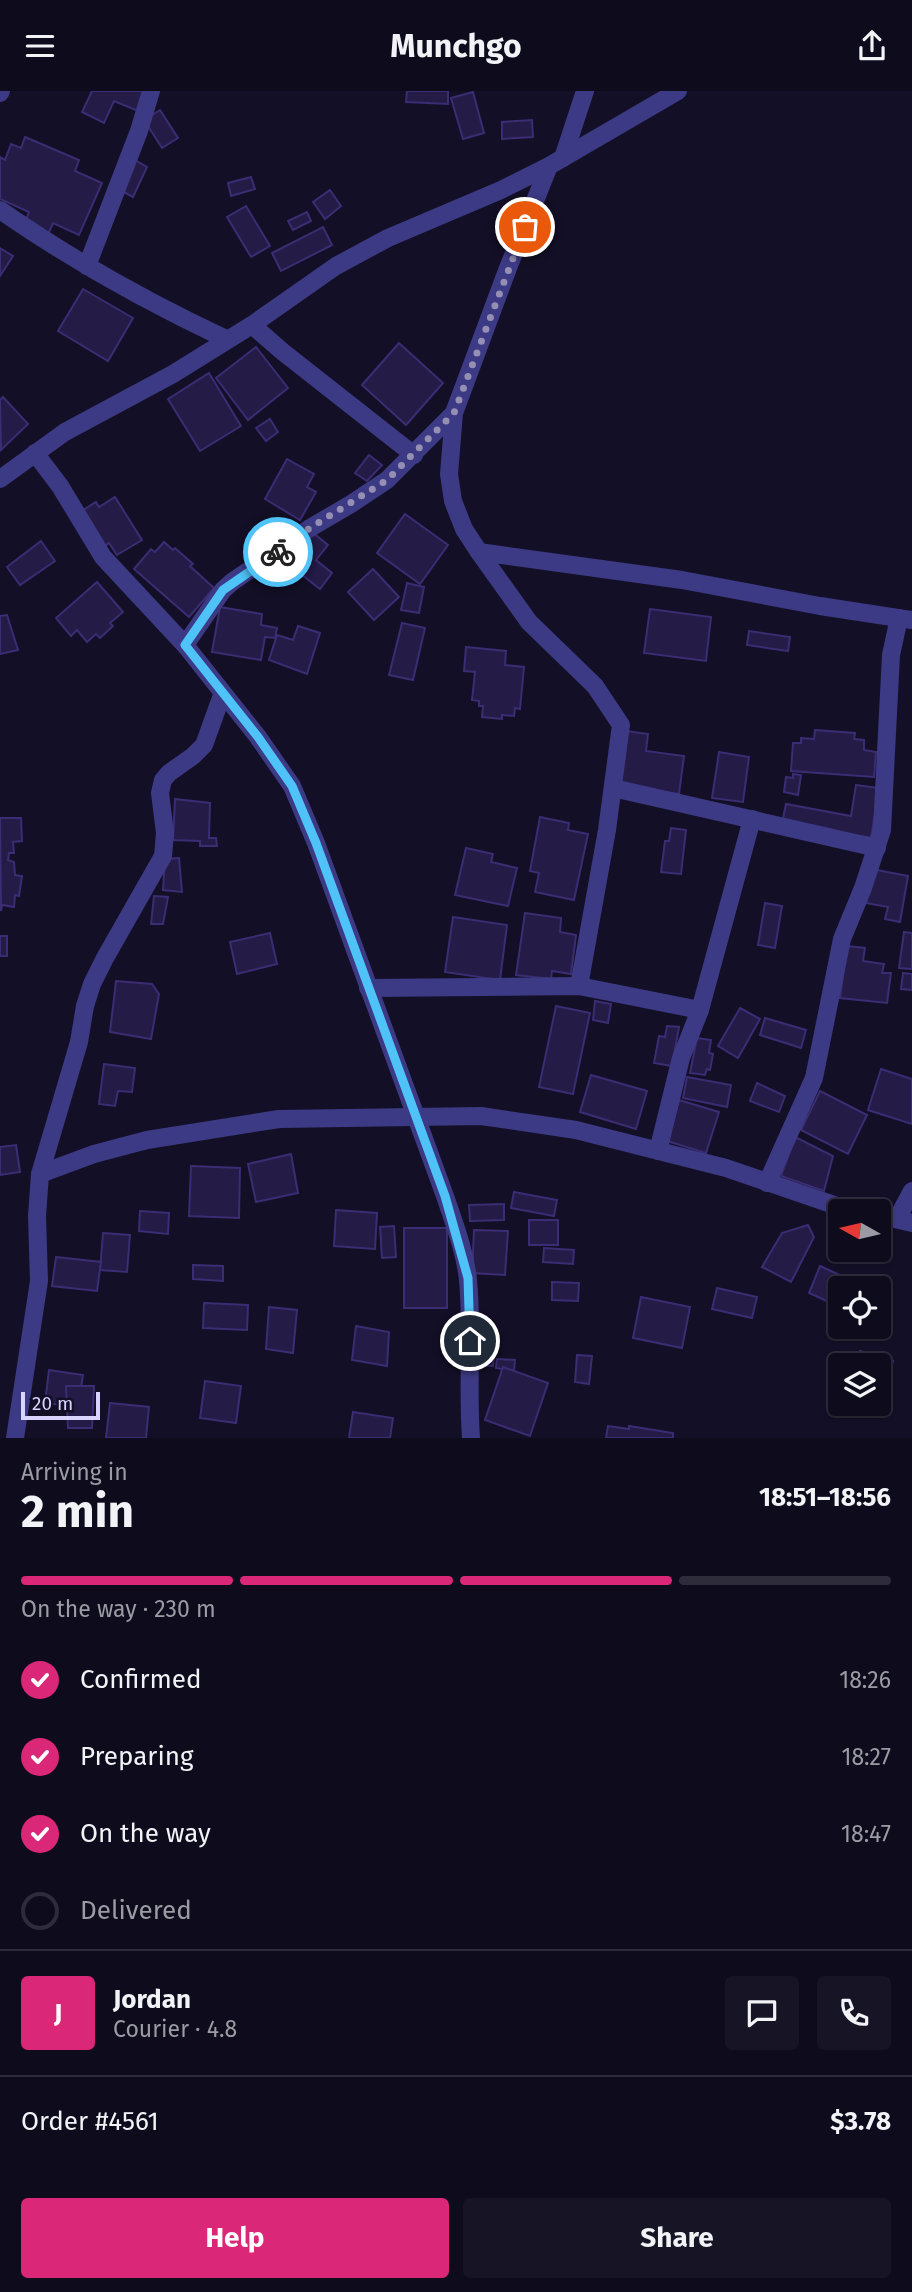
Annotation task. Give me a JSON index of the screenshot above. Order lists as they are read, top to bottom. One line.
{"scale_bar":"20 m","north":"left","page":{"header":"Munchgo","scale":"20 m","heading":["2 min","Arriving in","18:51–18:56"],"panel":["Jordan","Courier · 4.8","Order #4561","$3.78"],"bar":"On the way · 230 m","list":[["Confirmed","18:26"],["Preparing","18:27"],["On the way","18:47"],"Delivered"],"round":"J","buttons":["Help","Share"]}}
